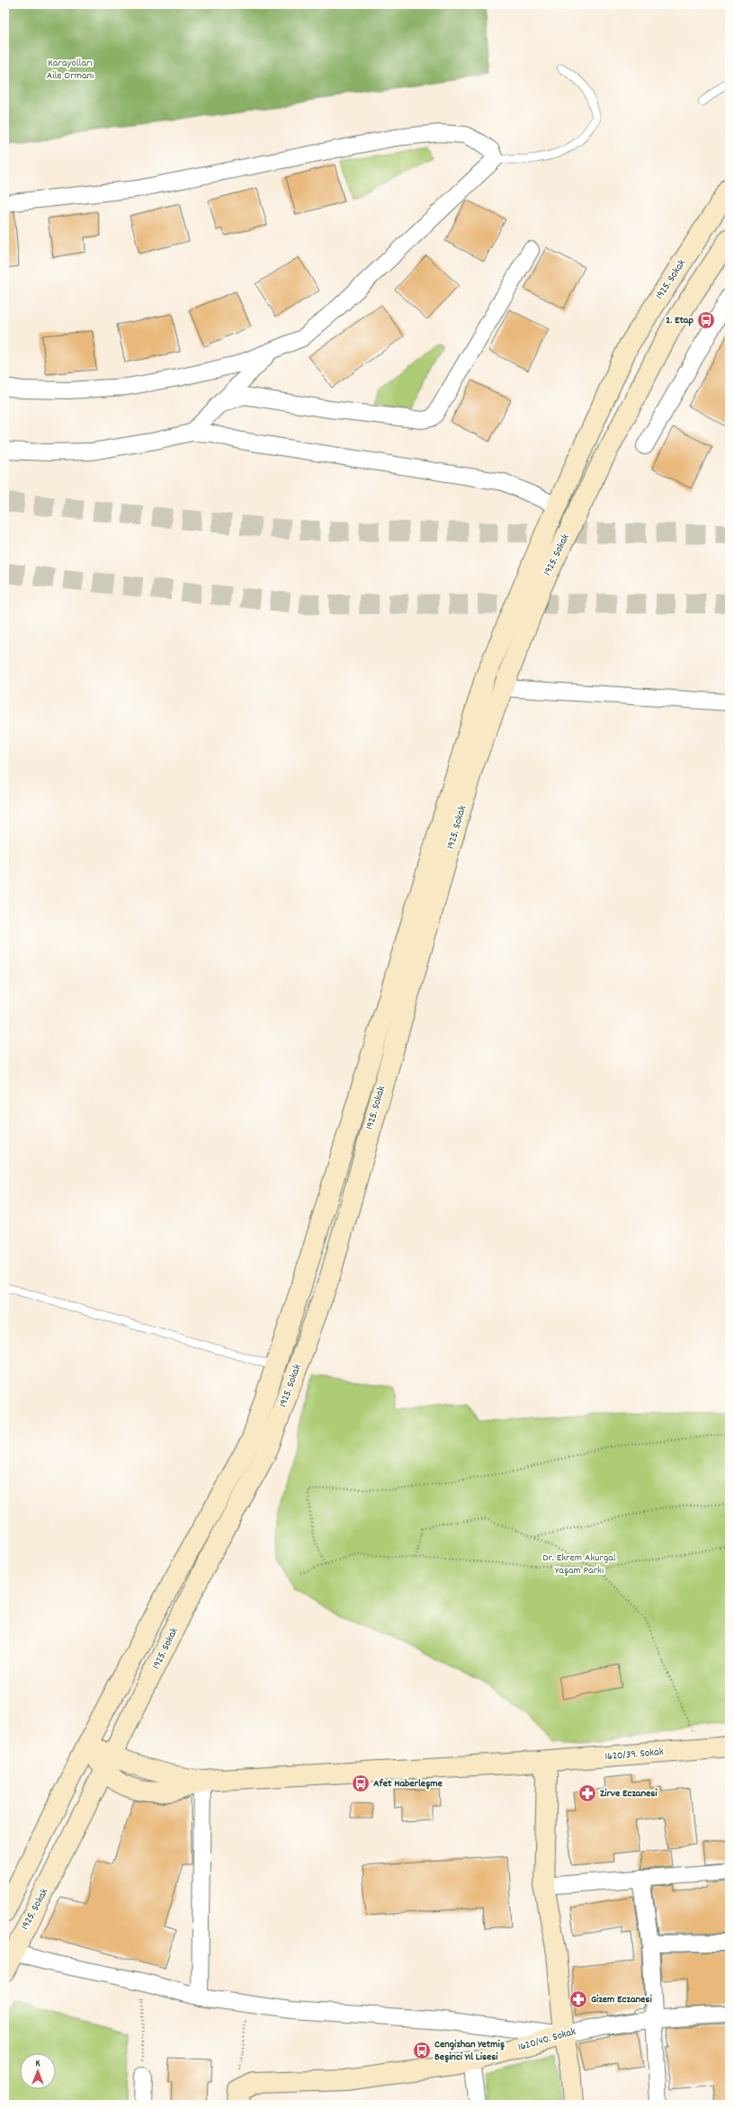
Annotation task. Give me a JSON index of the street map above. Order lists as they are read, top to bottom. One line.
{"streets":{"main road":["1925. Sokak","1620/39. Sokak","1620/40. Sokak"]},"crossings":[["1925. Sokak","1620/39. Sokak"]],"parks":["Karayolları Aile Ormanı","Dr. Ekrem Akurgal Yaşam Parkı"],"places":{"bus stop":["2. Etap","Afet Haberleşme","Cengizhan Yetmiş Beşinci Yıl Lisesi"],"pharmacy":["Zirve Eczanesi","Gizem Eczanesi"]},"north":"top"}
